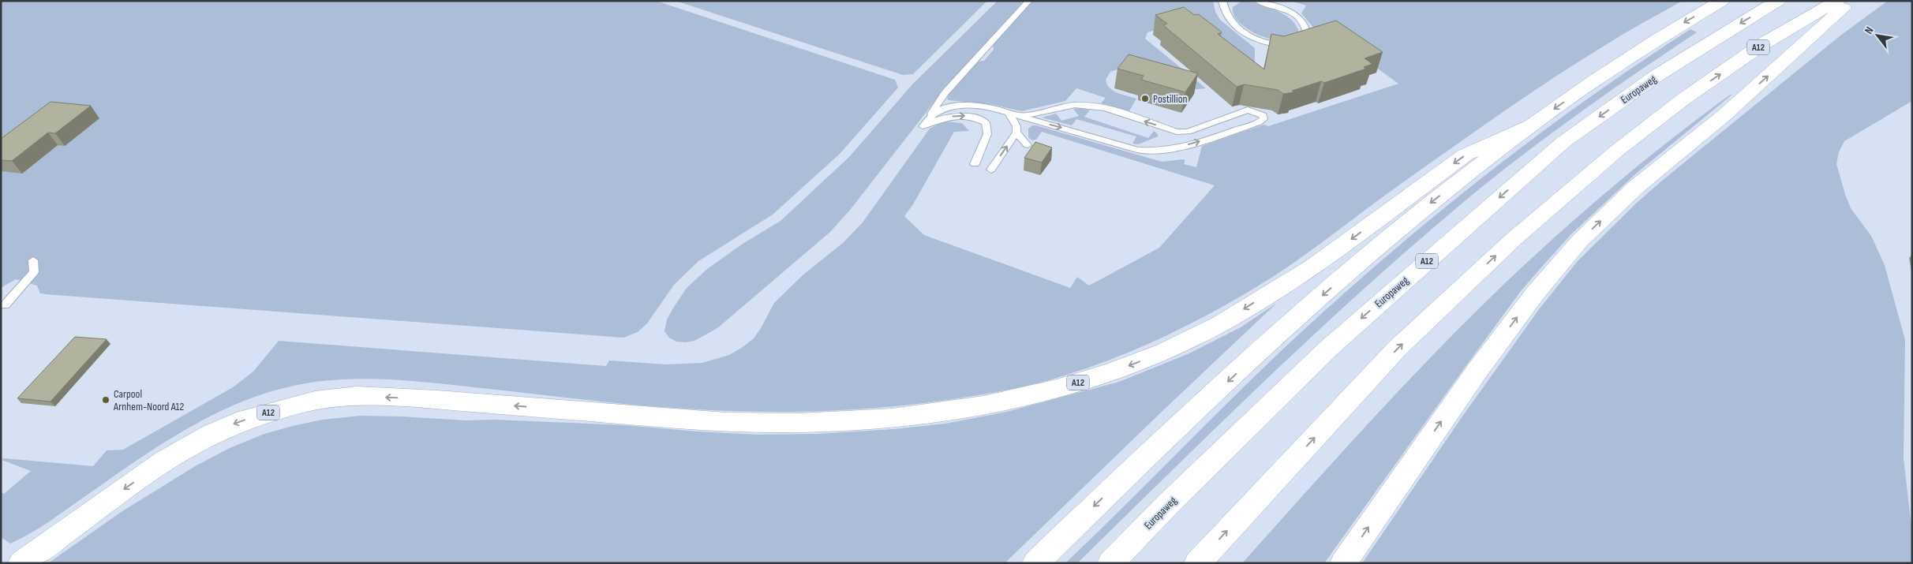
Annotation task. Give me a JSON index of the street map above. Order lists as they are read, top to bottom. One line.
{"streets":{"highway":["A12","Europaweg"]},"places":["Postillion","Carpool Arnhem-Noord A12"],"north":"top left"}
